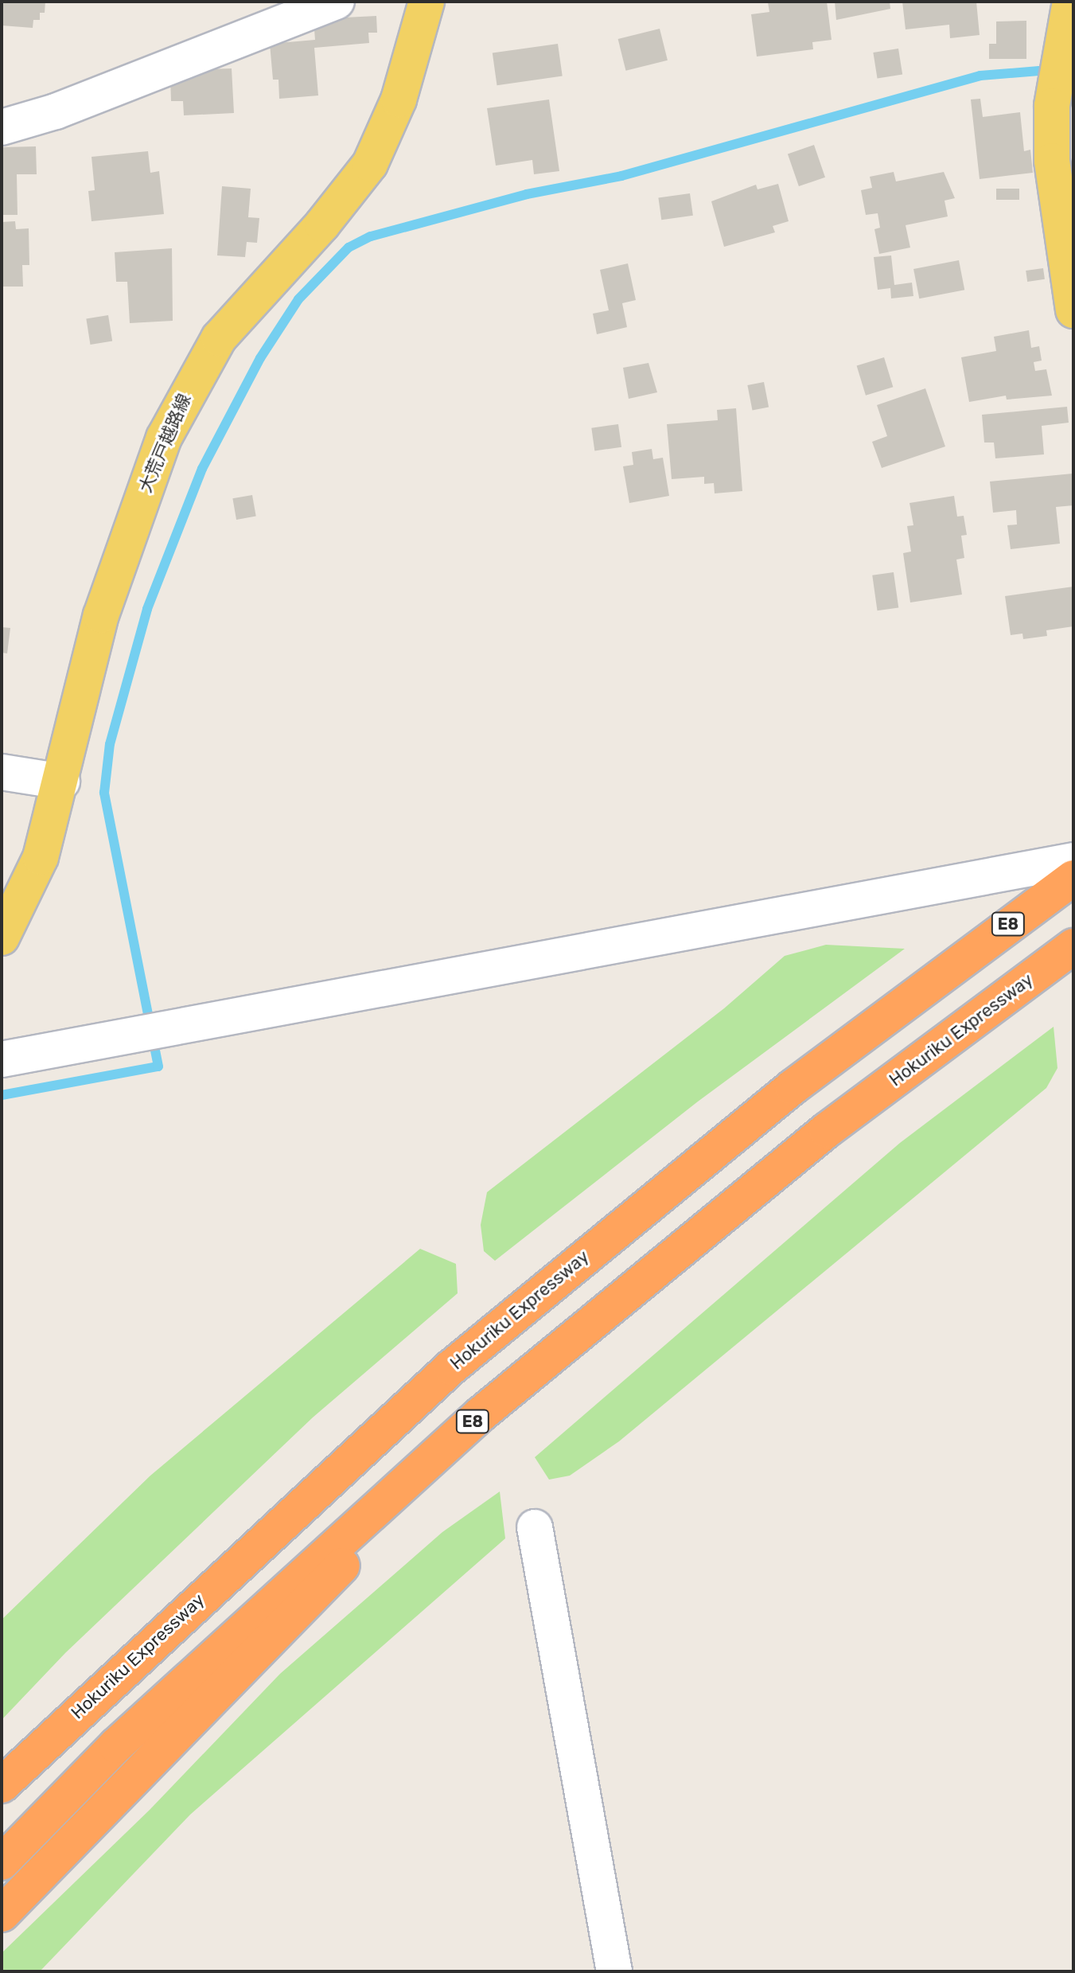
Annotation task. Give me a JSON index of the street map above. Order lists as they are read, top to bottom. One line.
{"streets":{"highway":["E8","Hokuriku Expressway"],"main road":["大荒戸越路線"]}}
